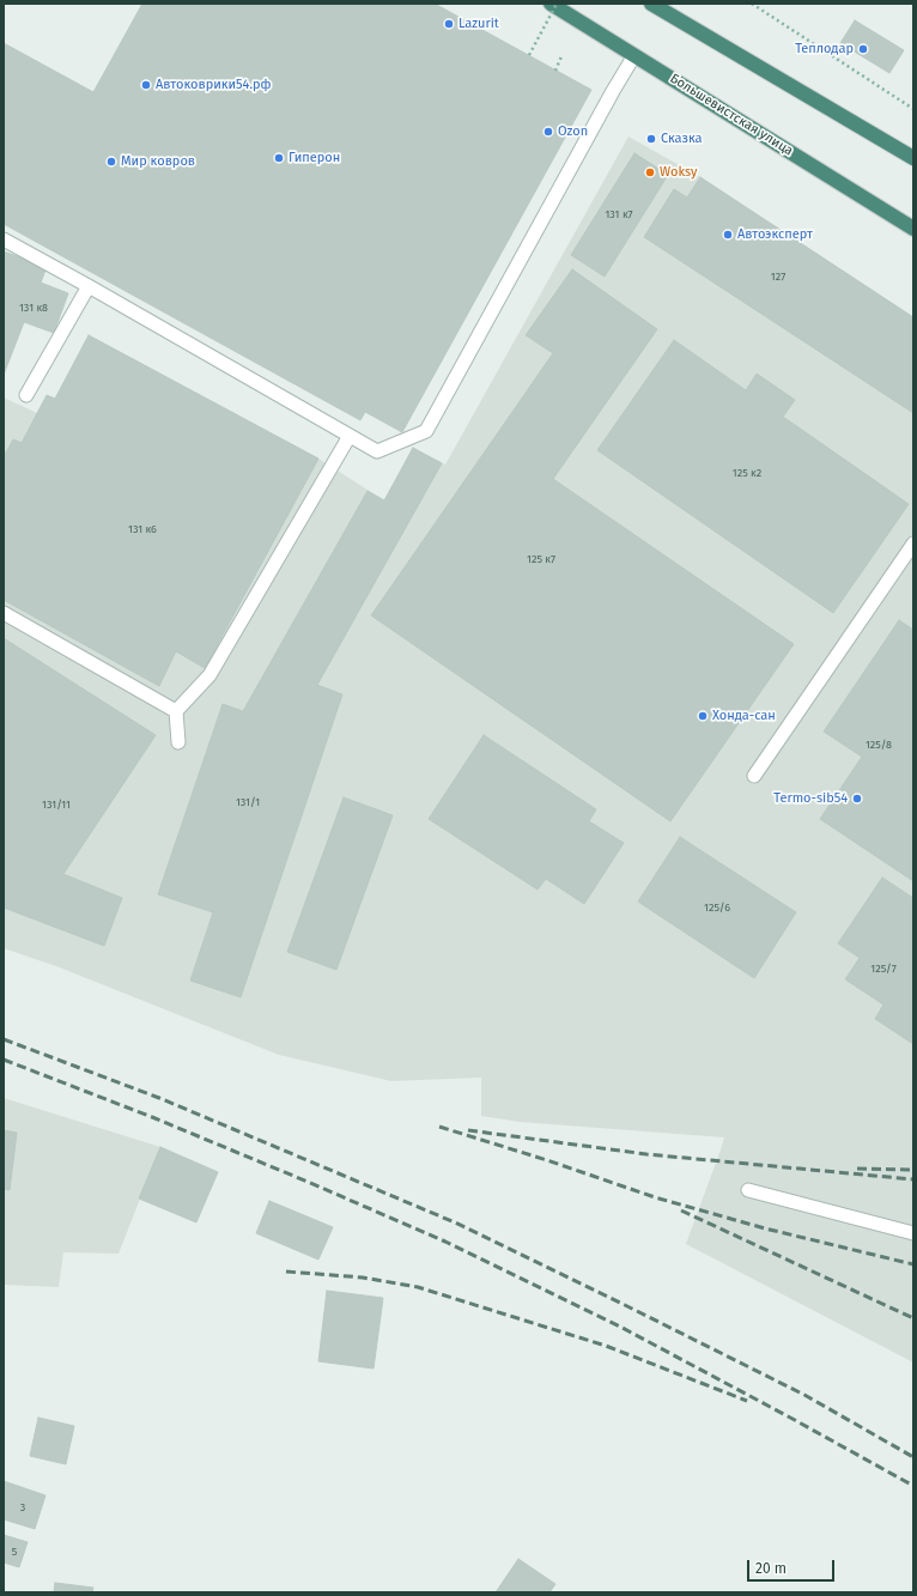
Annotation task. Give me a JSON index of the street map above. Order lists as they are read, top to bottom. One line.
{"streets":{"highway":["Большевистская улица"]},"places":["Lazurit","Теплодар","Автоковрики54.рф","Ozon","Сказка","Гиперон","Мир ковров","Woksy","Автоэксперт","Хонда-сан","Termo-sib54"],"house_numbers":["131 к7","127","131 к8","125 к2","131 к6","125 к7","125/8","131/1","131/11","125/6","125/7","3","5"],"scale_bar":"20 m"}
